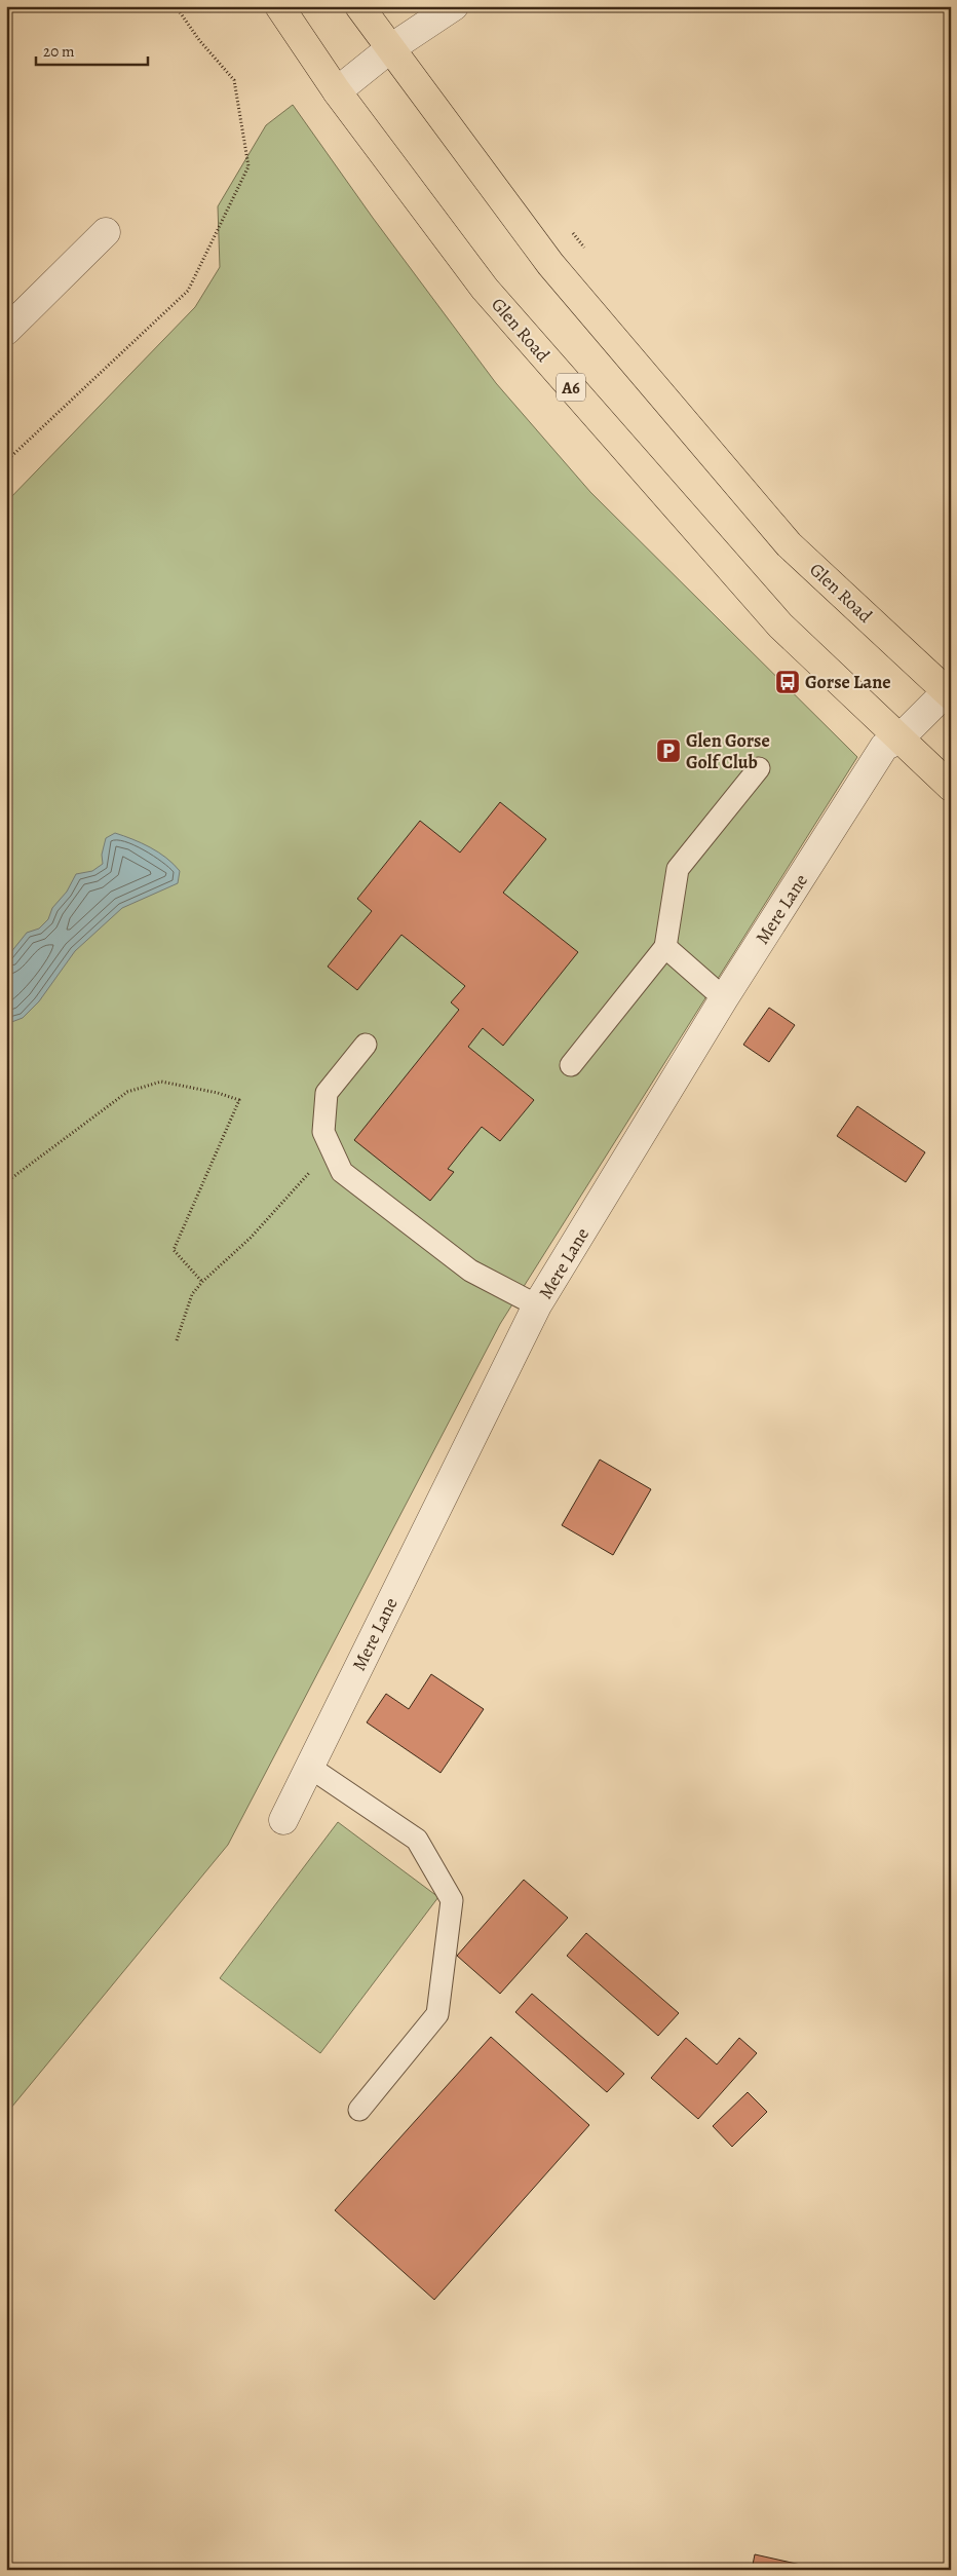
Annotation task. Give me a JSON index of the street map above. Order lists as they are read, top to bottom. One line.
{"streets":{"highway":["Glen Road","A6"],"street":["Mere Lane"]},"crossings":[["Glen Road","A6"],["Glen Road","Mere Lane"],["A6","Mere Lane"]],"places":{"bus stop":["Gorse Lane"],"parking":["Glen Gorse Golf Club"]},"scale_bar":"20 m"}
